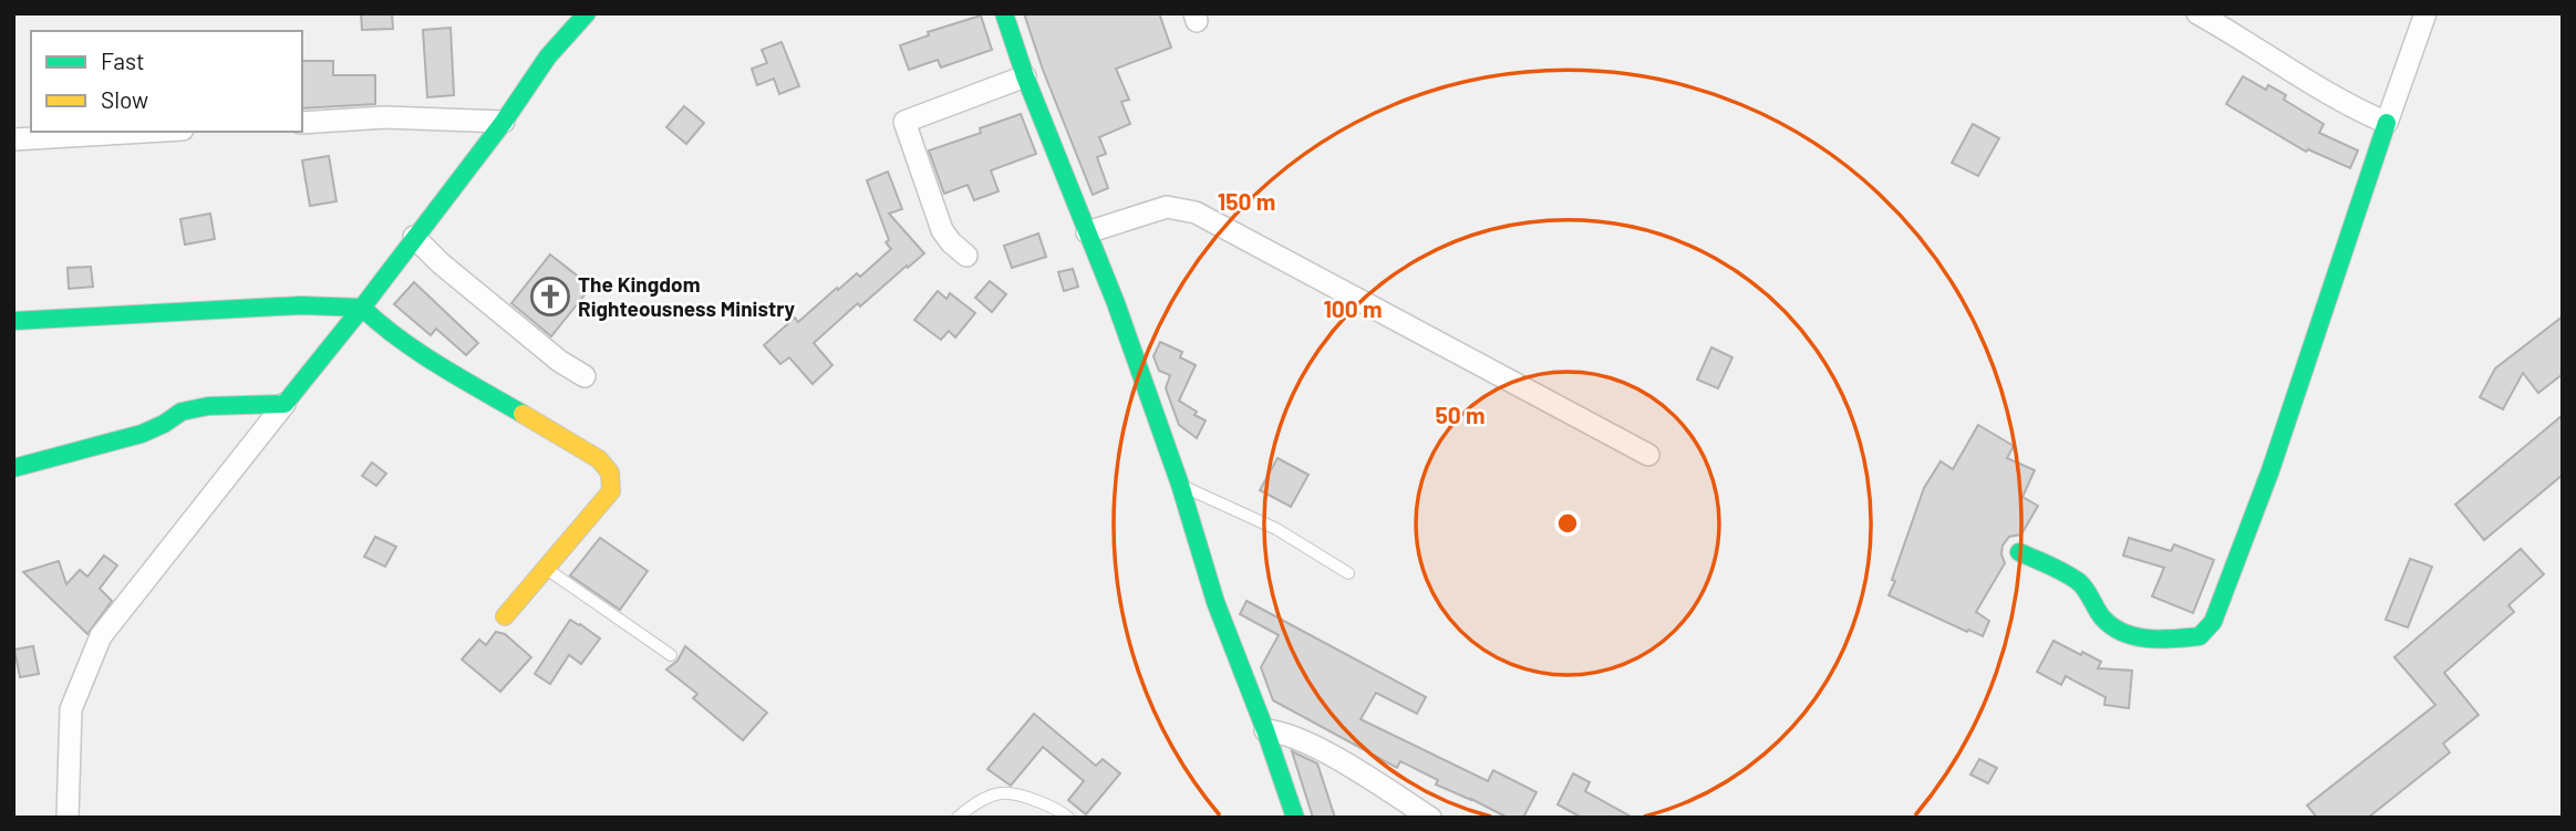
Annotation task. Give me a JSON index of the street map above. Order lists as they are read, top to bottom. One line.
{"places":{"church":["The Kingdom Righteousness Ministry"]},"legend":["Fast","Slow"],"rings":["150 m","100 m","50 m"]}
